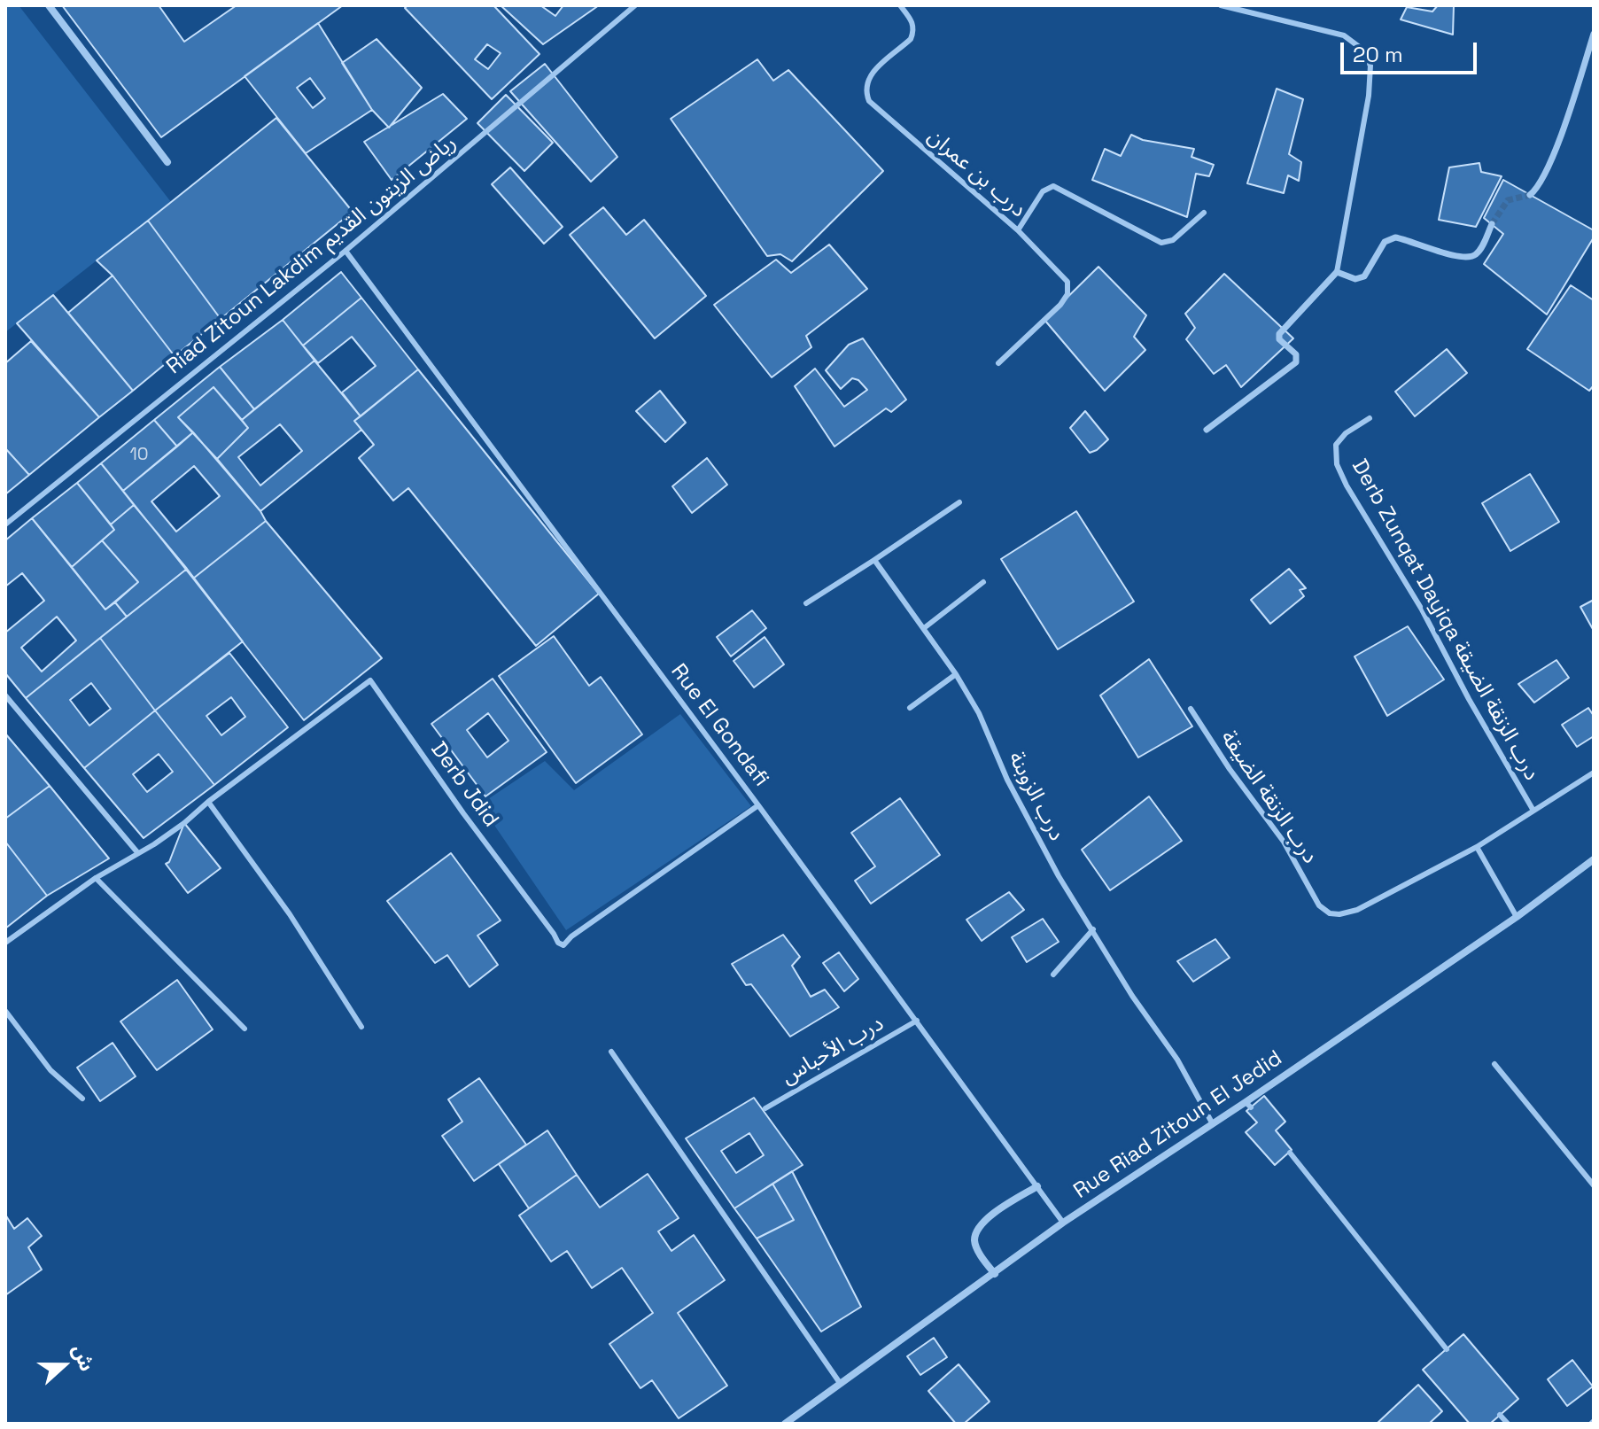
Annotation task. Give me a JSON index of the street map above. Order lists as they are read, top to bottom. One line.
{"streets":{"street":["Rue Riad Zitoun El Jedid"],"lane":["درب بن عمران","Riad Zitoun Lakdim رياض الزيتون القديم","Derb Zunqat Dayiqa درب الزنقة الضيقة","Rue El Gondafi","Derb Jdid","درب الزوبنة","درب الزنقة الضيقة","درب الأحباس"]},"crossings":[["Riad Zitoun Lakdim رياض الزيتون القديم","Rue El Gondafi"],["Derb Zunqat Dayiqa درب الزنقة الضيقة","درب الزنقة الضيقة"],["Rue El Gondafi","Derb Jdid"],["Rue El Gondafi","درب الأحباس"],["Rue El Gondafi","Rue Riad Zitoun El Jedid"],["درب الزوبنة","Rue Riad Zitoun El Jedid"]],"house_numbers":["10"],"scale_bar":"20 m","north":"right"}
